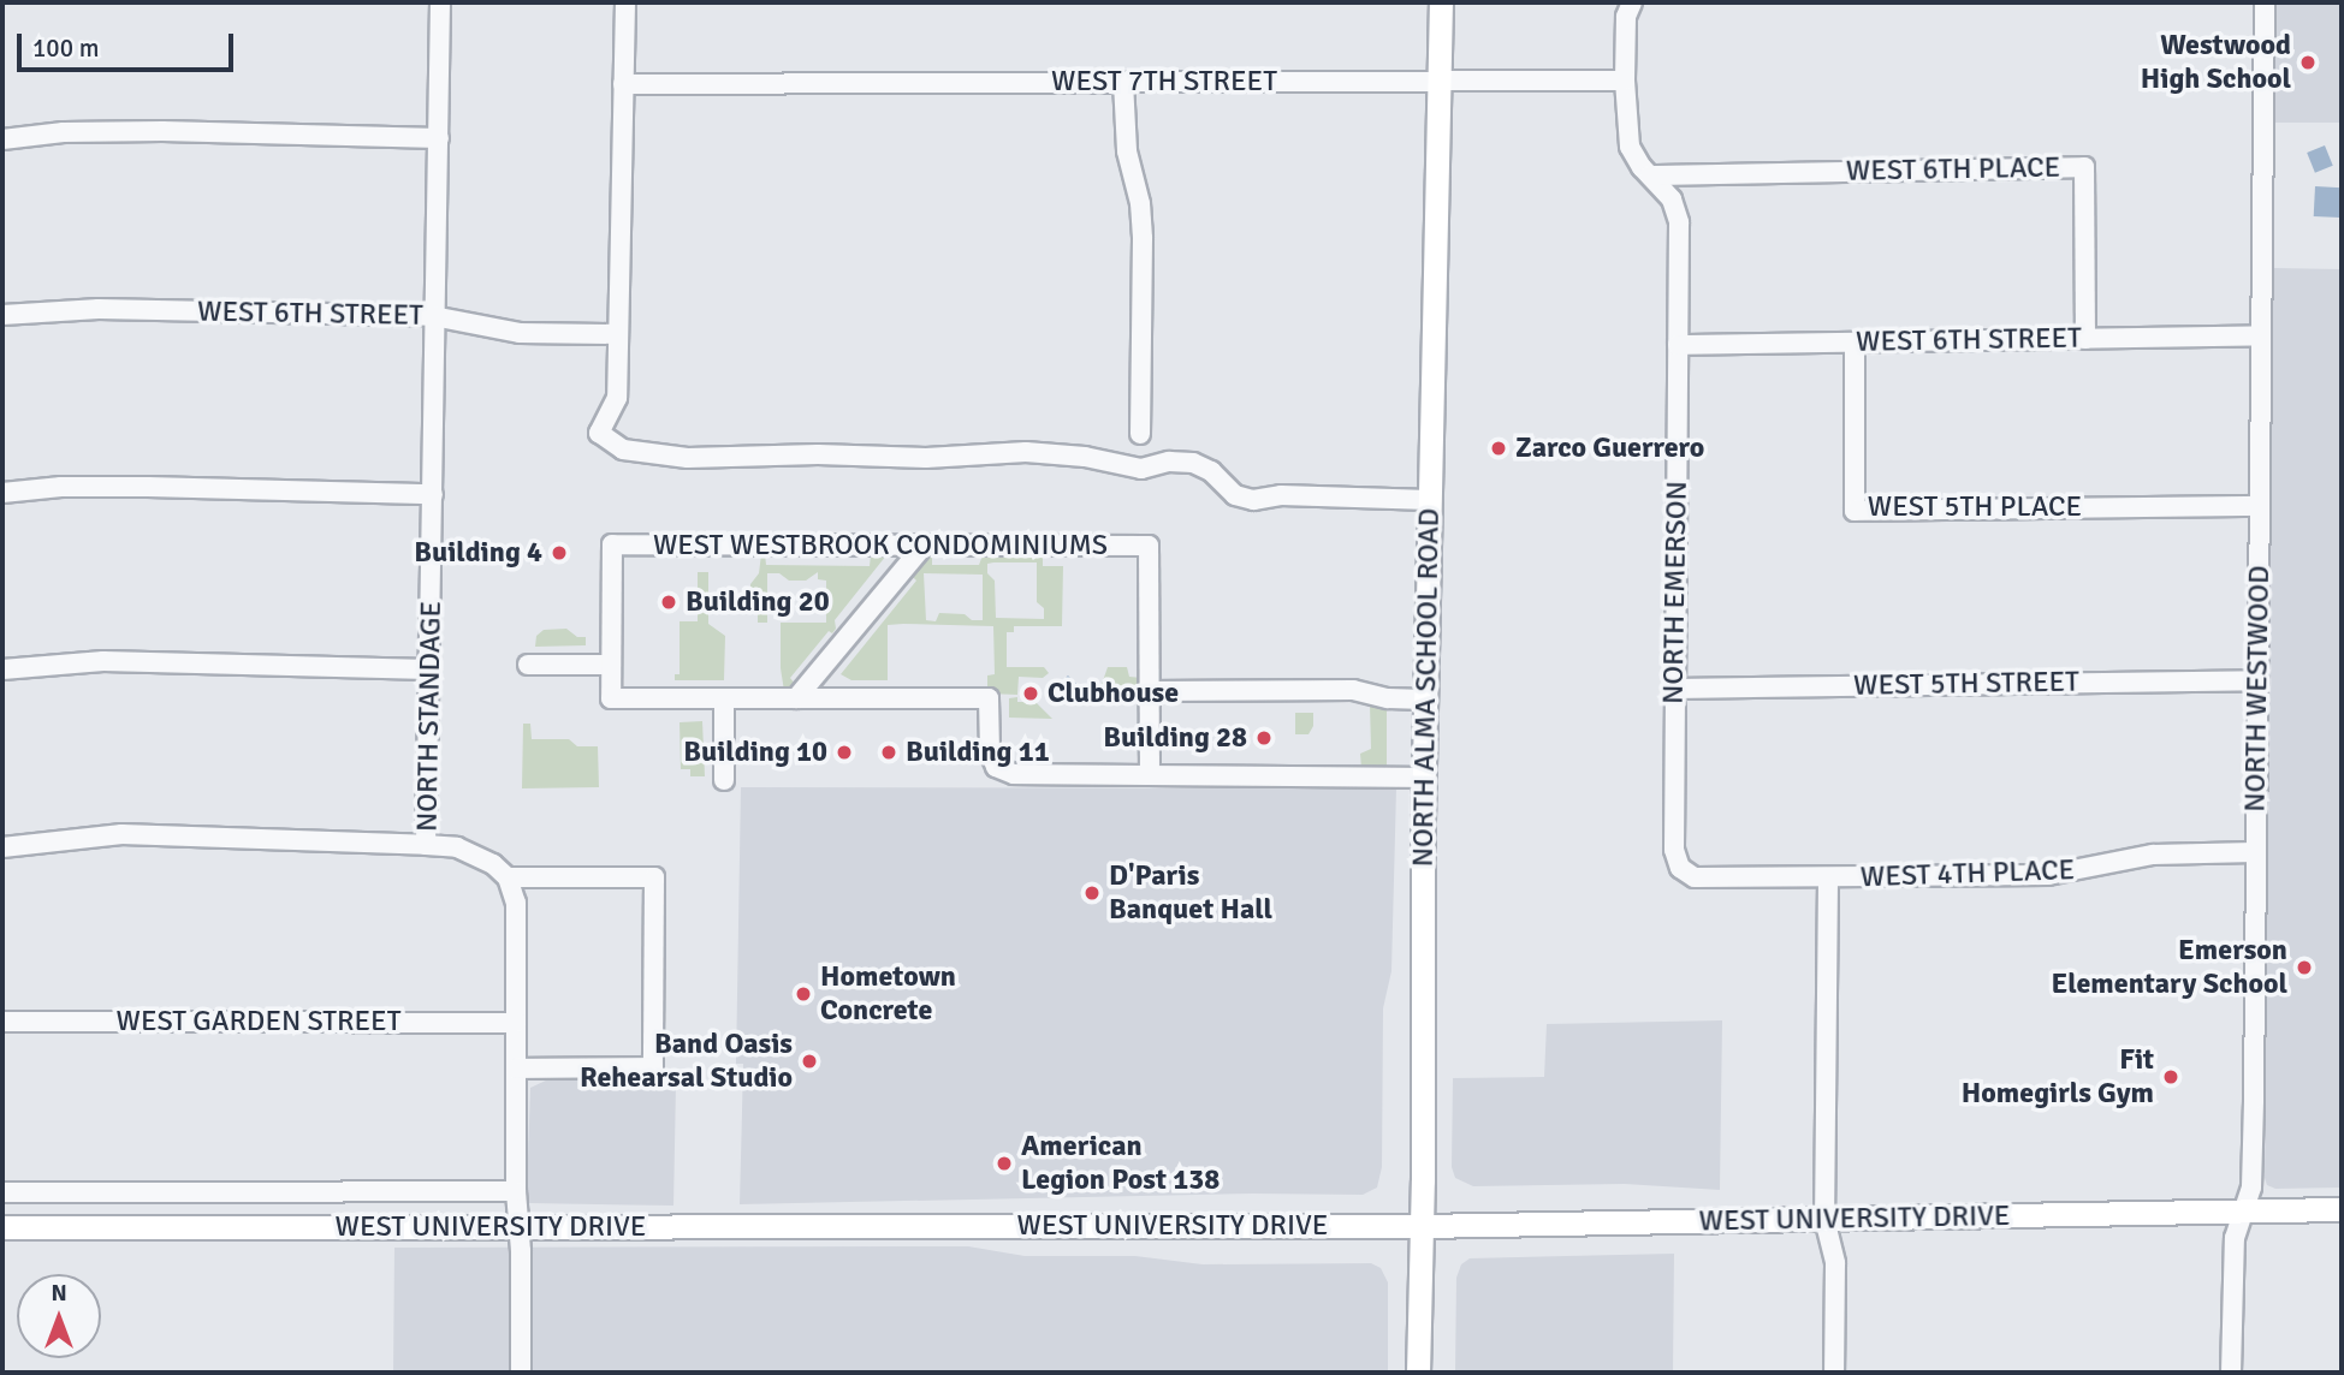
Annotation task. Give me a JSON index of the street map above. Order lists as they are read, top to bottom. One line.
{"streets":{"main road":["NORTH ALMA SCHOOL ROAD","WEST UNIVERSITY DRIVE"],"street":["WEST 7TH STREET","WEST 6TH PLACE","WEST 6TH STREET","WEST 5TH PLACE","WEST WESTBROOK CONDOMINIUMS","NORTH EMERSON","WEST 5TH STREET","NORTH WESTWOOD","NORTH STANDAGE","WEST 4TH PLACE","WEST GARDEN STREET"]},"crossings":[["WEST 7TH STREET","NORTH EMERSON"],["WEST 7TH STREET","NORTH ALMA SCHOOL ROAD"],["WEST 6TH PLACE","WEST 6TH STREET"],["WEST 6TH PLACE","NORTH EMERSON"],["WEST 6TH STREET","WEST 5TH PLACE"],["WEST 6TH STREET","NORTH EMERSON"],["WEST 6TH STREET","NORTH WESTWOOD"],["WEST 6TH STREET","NORTH STANDAGE"],["WEST 5TH PLACE","NORTH WESTWOOD"],["NORTH EMERSON","WEST 5TH STREET"],["NORTH EMERSON","WEST 4TH PLACE"],["WEST 5TH STREET","NORTH WESTWOOD"],["NORTH ALMA SCHOOL ROAD","WEST UNIVERSITY DRIVE"],["NORTH WESTWOOD","WEST 4TH PLACE"],["NORTH WESTWOOD","WEST UNIVERSITY DRIVE"]],"places":["Westwood High School","Zarco Guerrero","Building 4","Building 20","Clubhouse","Building 28","Building 10","Building 11","D'Paris Banquet Hall","Emerson Elementary School","Hometown Concrete","Band Oasis Rehearsal Studio","Fit Homegirls Gym","American Legion Post 138"],"scale_bar":"100 m","north":"top"}
